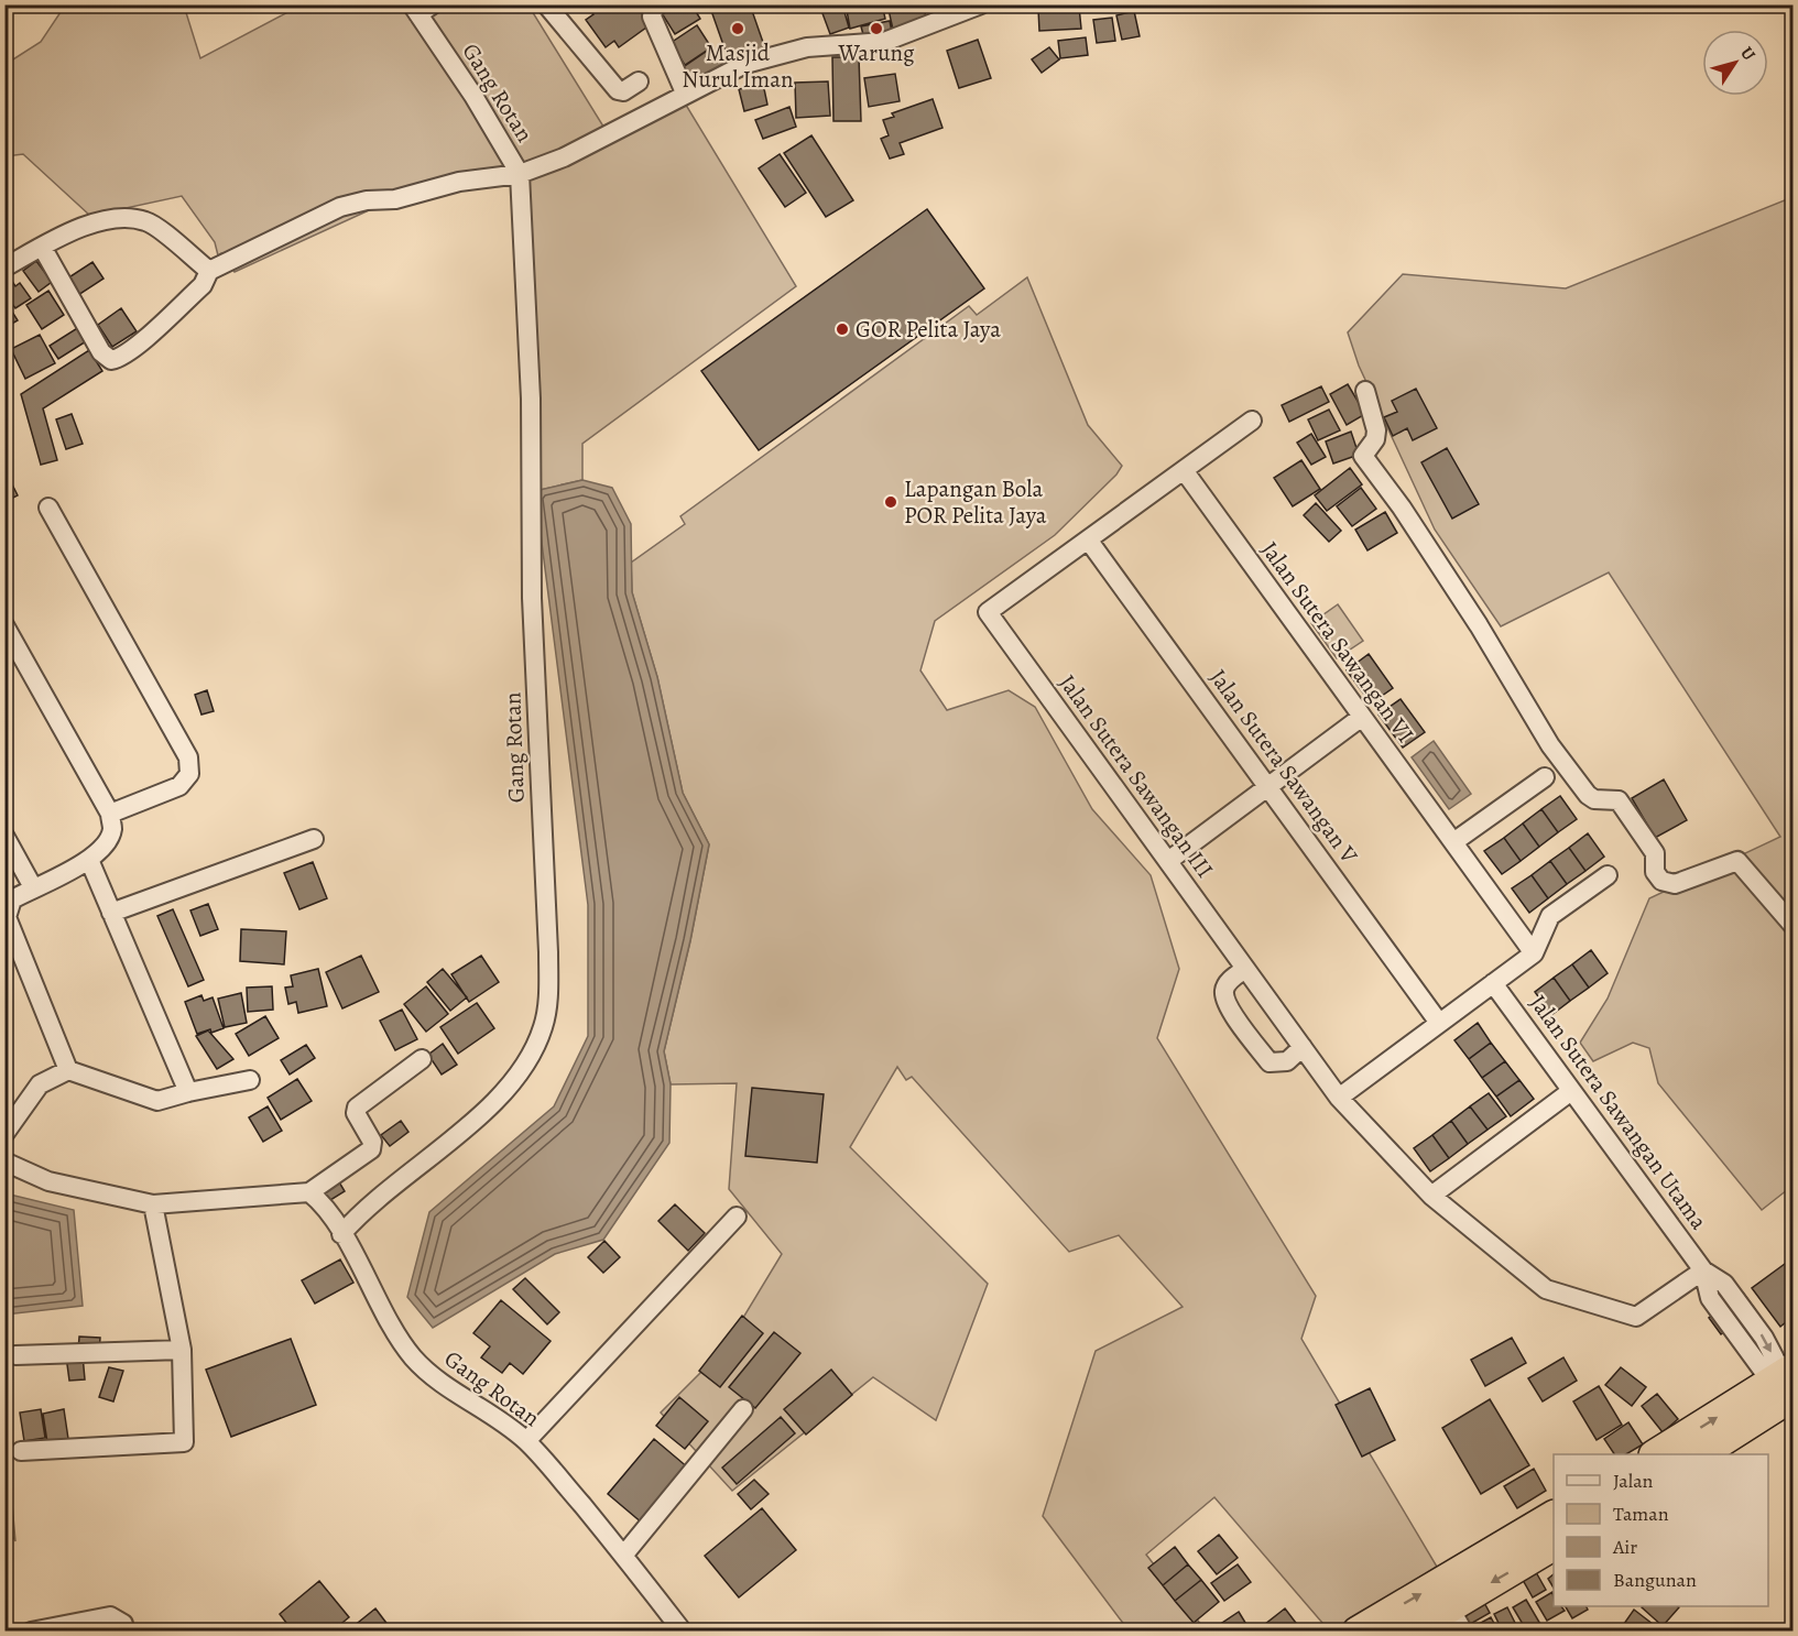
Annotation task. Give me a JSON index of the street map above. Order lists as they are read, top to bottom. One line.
{"streets":{"street":["Gang Rotan","Jalan Sutera Sawangan VI","Jalan Sutera Sawangan V","Jalan Sutera Sawangan III","Jalan Sutera Sawangan Utama"]},"crossings":[["Jalan Sutera Sawangan V","Jalan Sutera Sawangan III"],["Jalan Sutera Sawangan III","Jalan Sutera Sawangan Utama"]],"places":["Masjid Nurul Iman","Warung","GOR Pelita Jaya","Lapangan Bola POR Pelita Jaya"],"legend":["Jalan","Taman","Air","Bangunan"],"north":"top right"}
